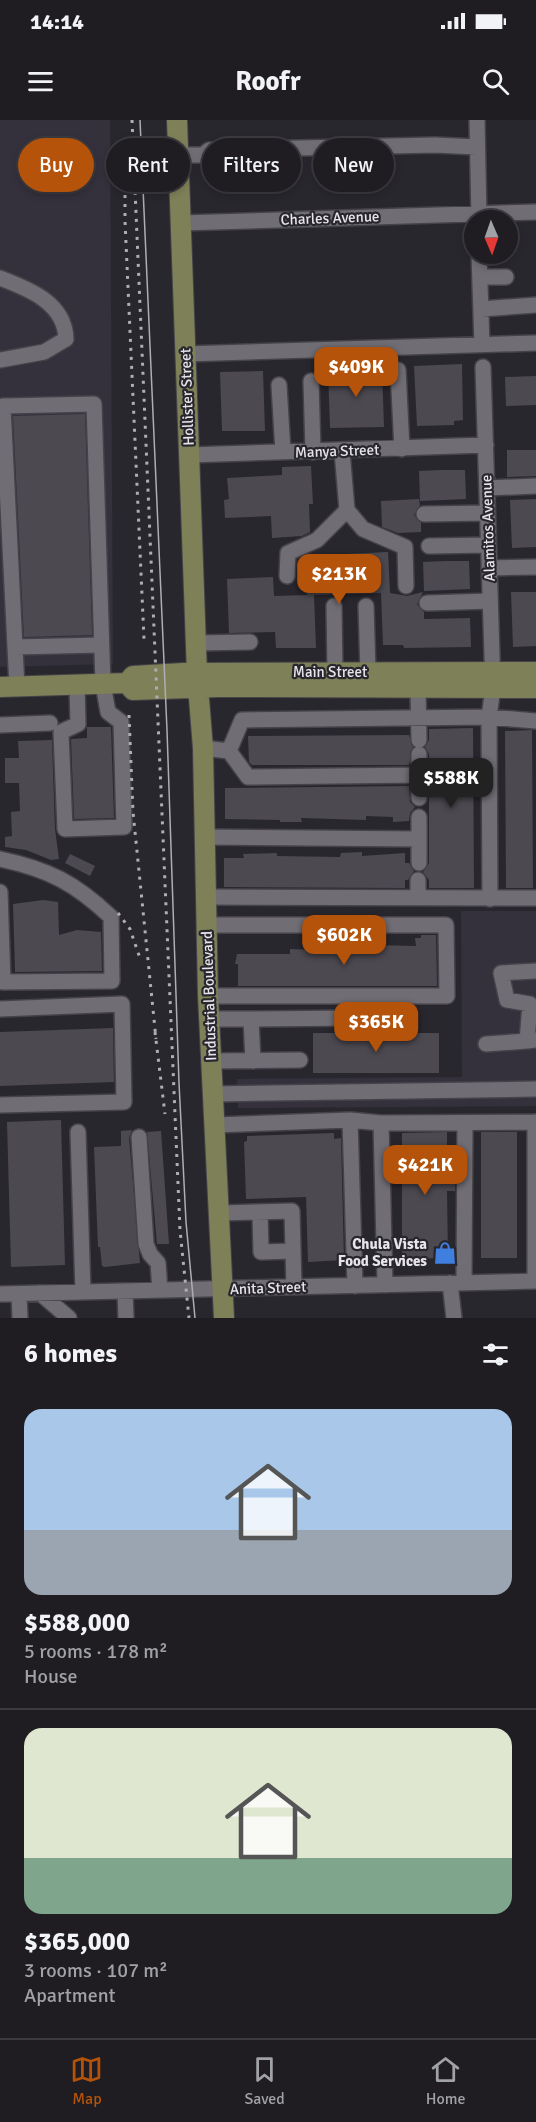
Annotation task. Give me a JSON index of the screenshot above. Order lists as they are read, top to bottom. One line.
{"streets":{"main road":["Hollister Street","Main Street","Industrial Boulevard"],"street":["Charles Avenue","Manya Street","Alamitos Avenue","Anita Street"]},"crossings":[["Charles Avenue","Hollister Street"],["Hollister Street","Manya Street"],["Hollister Street","Main Street"],["Hollister Street","Industrial Boulevard"],["Manya Street","Alamitos Avenue"],["Alamitos Avenue","Main Street"],["Main Street","Industrial Boulevard"],["Industrial Boulevard","Anita Street"]],"places":{"shop":["Chula Vista Food Services"]},"north":"bottom","page":{"status":"14:14","header":"Roofr","chip":["Buy","Rent","Filters","New"],"price":["$409K","$213K","$588K","$602K","$365K","$421K"],"heading":"6 homes","list":[{"name":"$588,000","note":"5 rooms · 178 m² · House"},{"name":"$365,000","note":"3 rooms · 107 m² · Apartment"}],"tabs":["Map","Saved","Home"]}}
